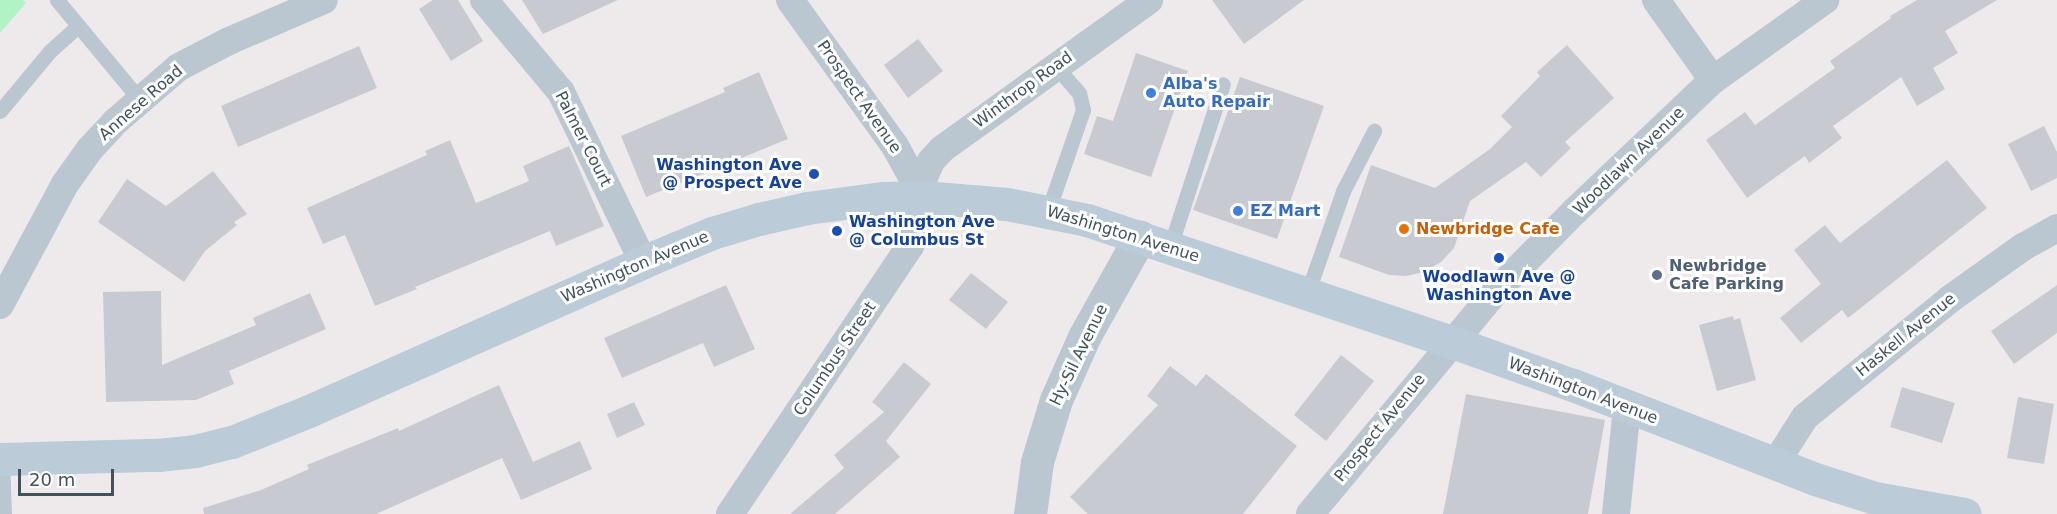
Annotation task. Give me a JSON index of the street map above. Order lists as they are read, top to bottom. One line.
{"streets":{"main road":["Washington Avenue"],"street":["Winthrop Road","Prospect Avenue","Annese Road","Palmer Court","Woodlawn Avenue","Haskell Avenue","Hy-Sil Avenue","Columbus Street"]},"crossings":[["Winthrop Road","Prospect Avenue"],["Winthrop Road","Washington Avenue"],["Winthrop Road","Columbus Street"],["Prospect Avenue","Woodlawn Avenue"],["Prospect Avenue","Washington Avenue"],["Prospect Avenue","Columbus Street"],["Palmer Court","Washington Avenue"],["Woodlawn Avenue","Washington Avenue"],["Washington Avenue","Haskell Avenue"],["Washington Avenue","Hy-Sil Avenue"],["Washington Avenue","Columbus Street"]],"places":["Alba's Auto Repair","Washington Ave @ Prospect Ave","EZ Mart","Newbridge Cafe","Washington Ave @ Columbus St","Woodlawn Ave @ Washington Ave","Newbridge Cafe Parking"],"scale_bar":"20 m"}
